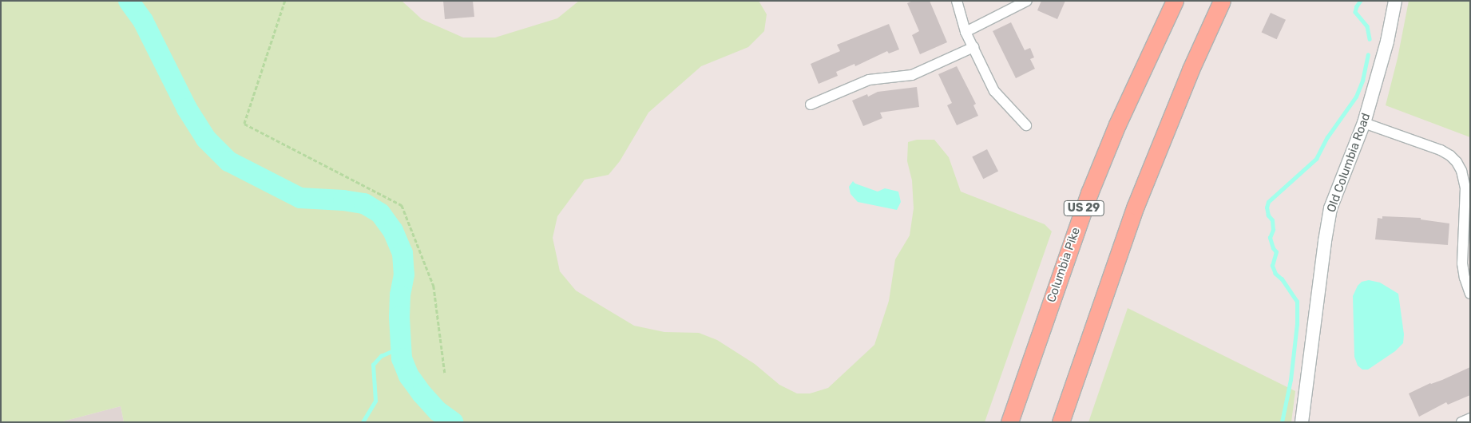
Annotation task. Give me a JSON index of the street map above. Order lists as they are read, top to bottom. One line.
{"streets":{"highway":["US 29","Columbia Pike"],"street":["Old Columbia Road"]}}
